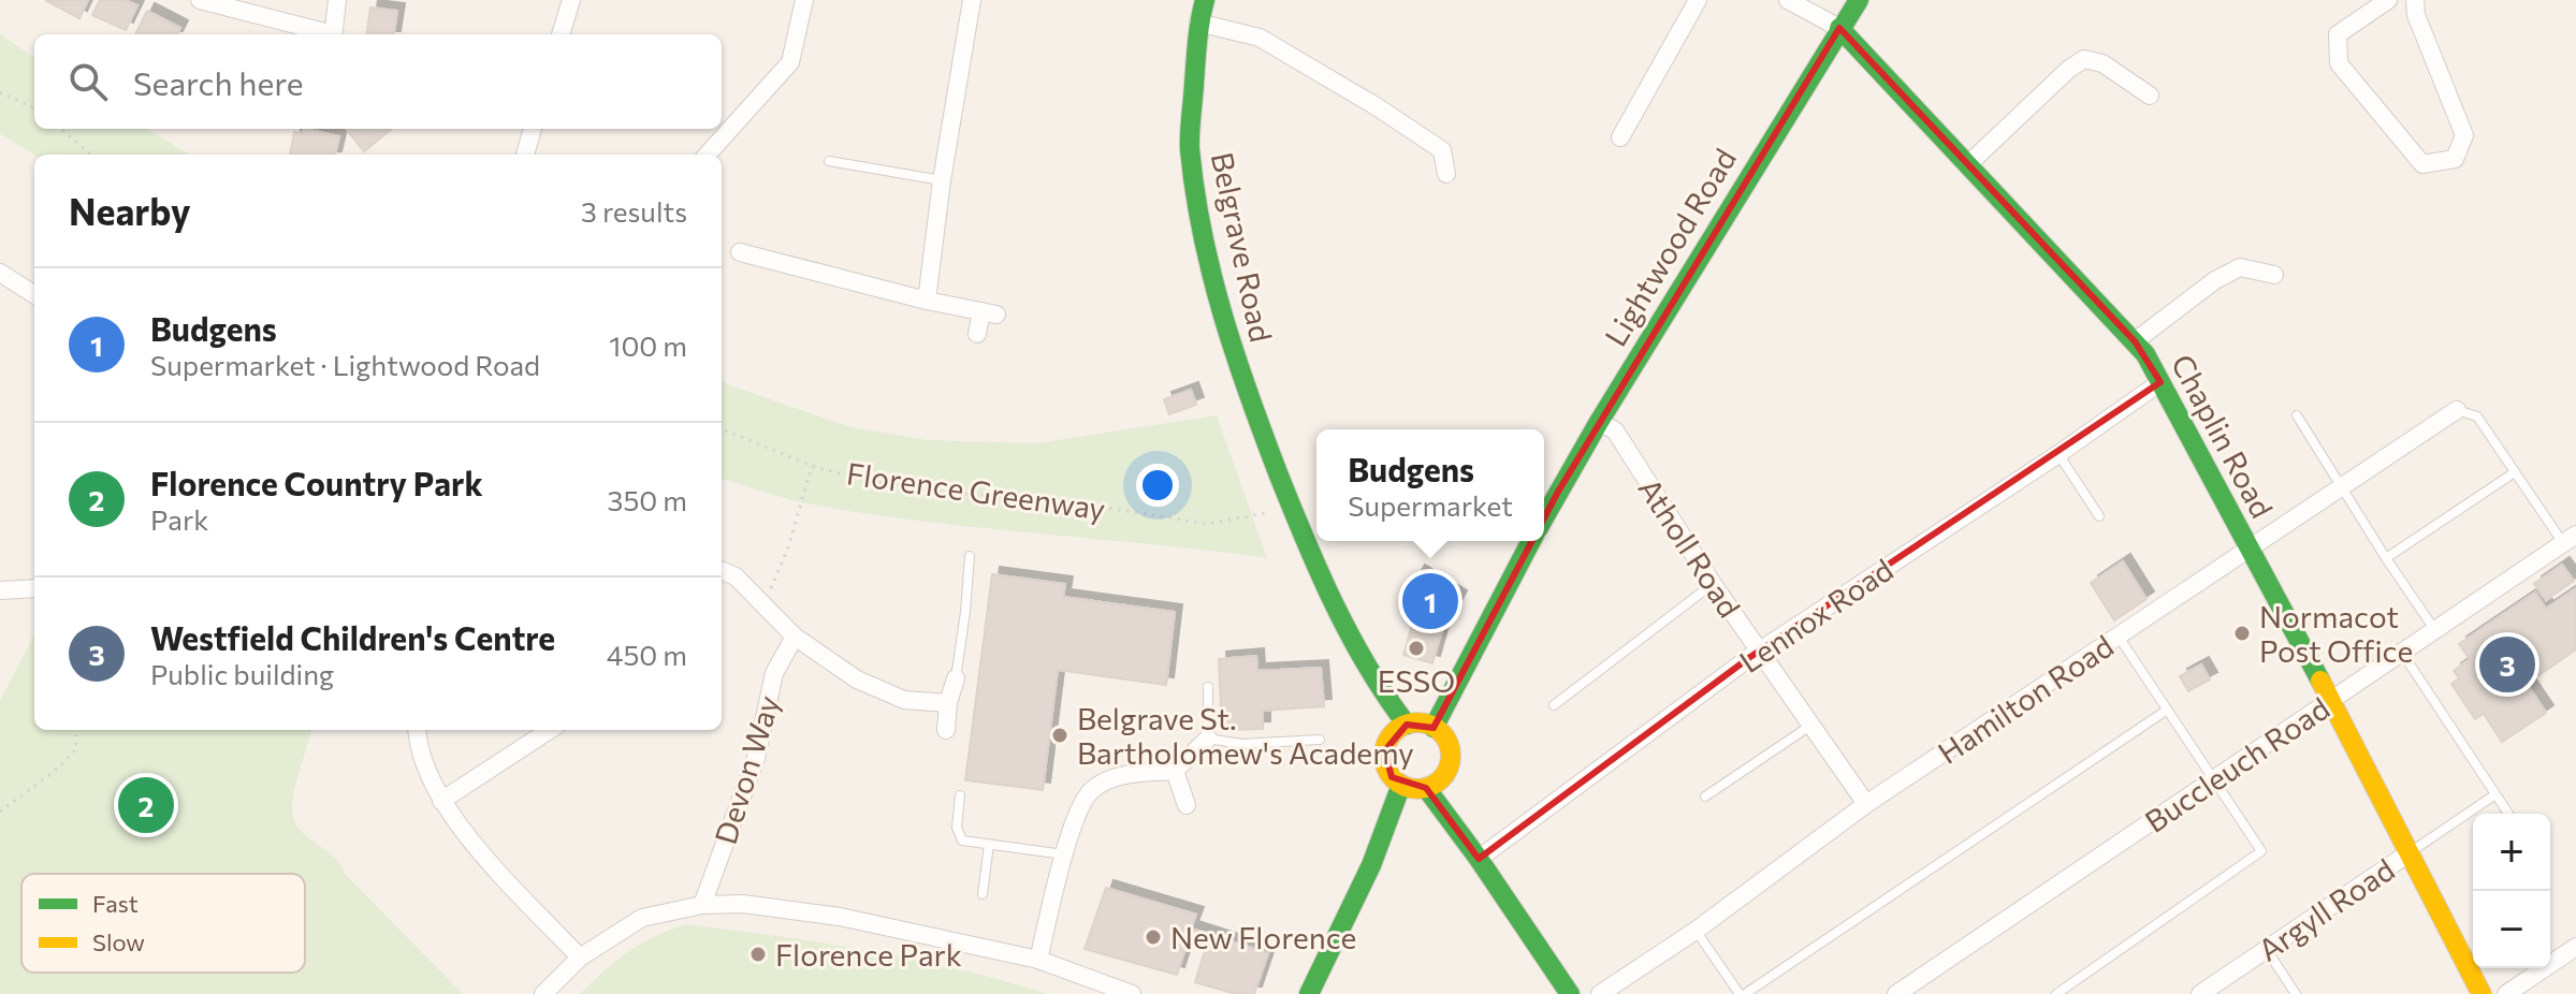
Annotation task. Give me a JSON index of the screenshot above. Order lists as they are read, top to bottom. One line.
{"streets":{"main road":["Belgrave Road","Lightwood Road","Chaplin Road"],"street":["Atholl Road","Lennox Road","Hamilton Road","Buccleuch Road","Devon Way","Argyll Road"],"path":["Florence Greenway"]},"crossings":[["Belgrave Road","Florence Greenway"],["Lightwood Road","Chaplin Road"],["Lightwood Road","Atholl Road"],["Chaplin Road","Lennox Road"],["Chaplin Road","Hamilton Road"],["Chaplin Road","Buccleuch Road"],["Chaplin Road","Argyll Road"],["Atholl Road","Lennox Road"],["Atholl Road","Hamilton Road"]],"places":["Normacot Post Office","ESSO","Belgrave St. Bartholomew's Academy","New Florence","Florence Park"],"legend":["Fast","Slow"],"page":{"search":"Search here","heading":["Nearby","3 results"],"list":[{"mark":"1","name":"Budgens","note":"Supermarket · Lightwood Road","value":"100 m"},{"mark":"2","name":"Florence Country Park","note":"Park","value":"350 m"},{"mark":"3","name":"Westfield Children's Centre","note":"Public building","value":"450 m"}],"popup":["Budgens","Supermarket"],"pins":["1","3","2"],"map_buttons":["+","−"]}}
